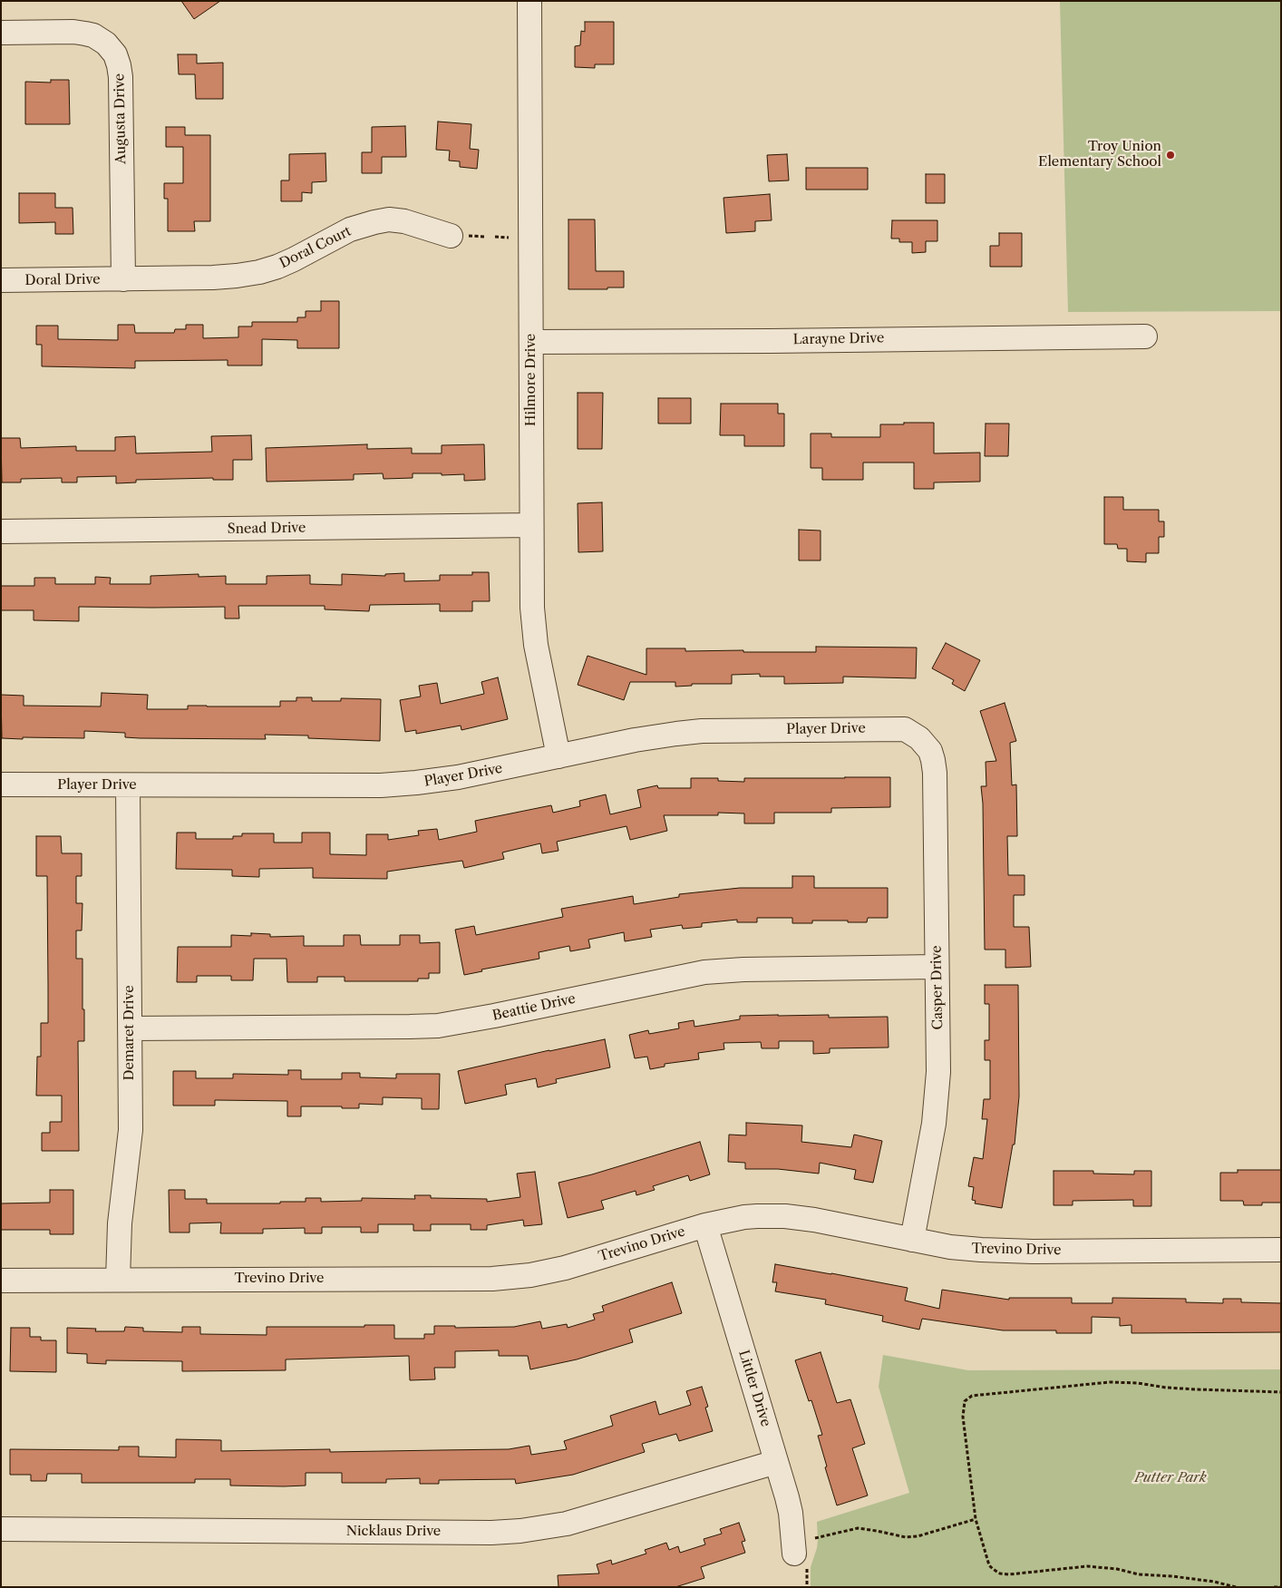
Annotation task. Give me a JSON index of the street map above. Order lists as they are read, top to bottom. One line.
{"streets":{"street":["Augusta Drive","Doral Court","Doral Drive","Larayne Drive","Hilmore Drive","Snead Drive","Player Drive","Casper Drive","Beattie Drive","Demaret Drive","Trevino Drive","Littler Drive","Nicklaus Drive"]},"crossings":[["Augusta Drive","Doral Court"],["Augusta Drive","Doral Drive"],["Doral Court","Doral Drive"],["Larayne Drive","Hilmore Drive"],["Hilmore Drive","Snead Drive"],["Hilmore Drive","Player Drive"],["Player Drive","Casper Drive"],["Player Drive","Demaret Drive"],["Casper Drive","Beattie Drive"],["Casper Drive","Trevino Drive"],["Beattie Drive","Demaret Drive"],["Demaret Drive","Trevino Drive"],["Trevino Drive","Littler Drive"],["Littler Drive","Nicklaus Drive"]],"parks":["Putter Park"],"places":["Troy Union Elementary School"]}
